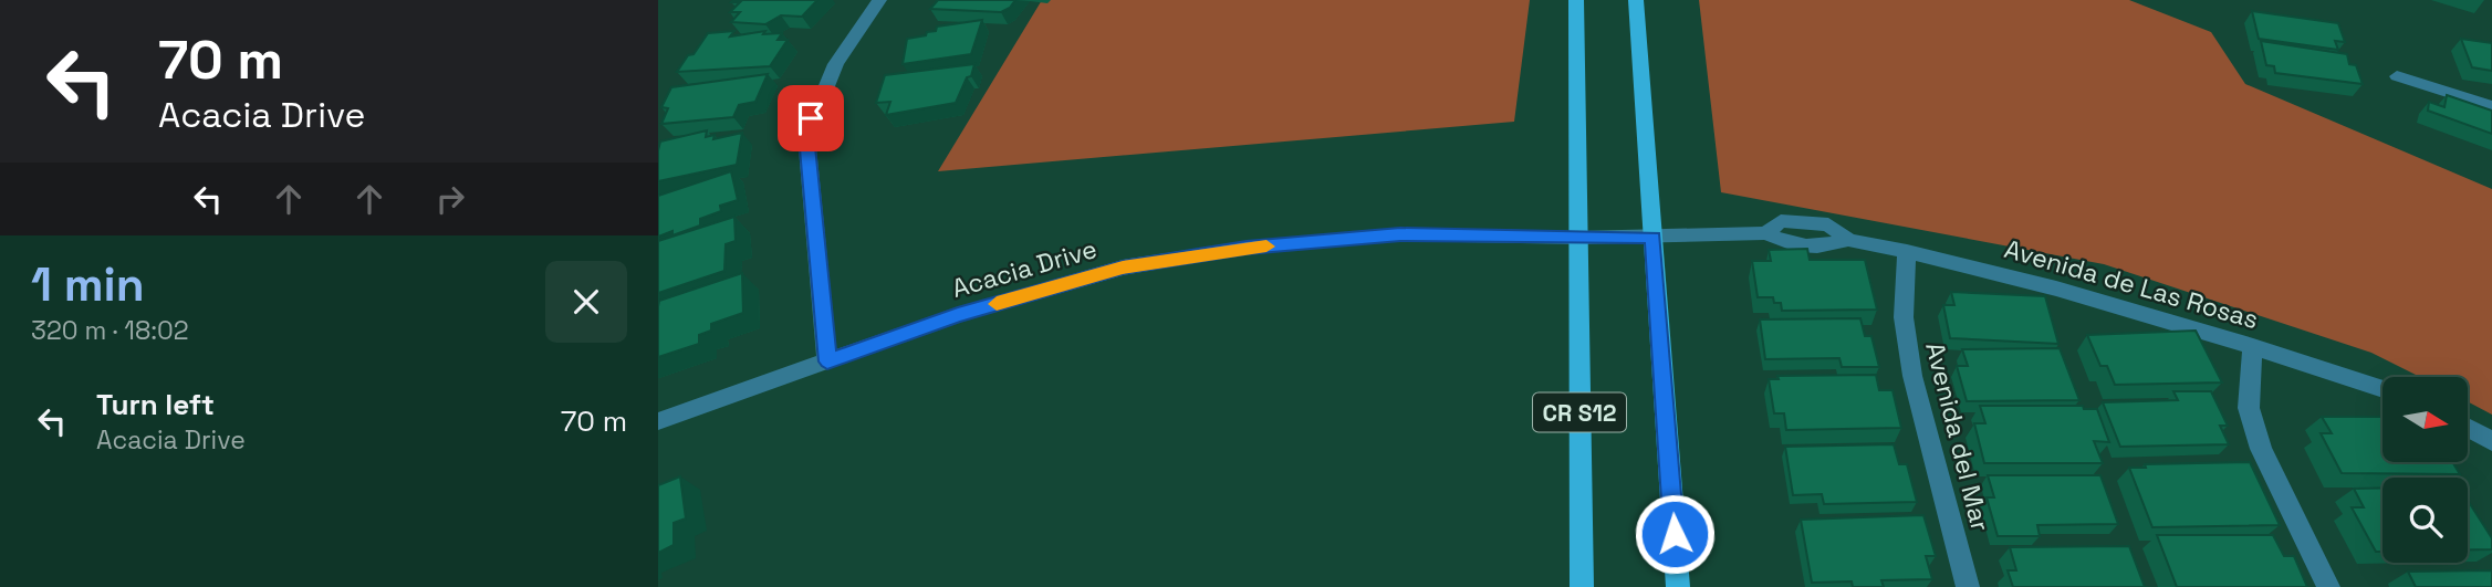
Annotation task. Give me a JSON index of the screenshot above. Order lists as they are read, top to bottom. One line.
{"streets":{"main road":["CR S12"],"street":["Acacia Drive","Avenida de Las Rosas","Avenida del Mar"]},"crossings":[["Acacia Drive","Avenida de Las Rosas"],["Acacia Drive","CR S12"],["Avenida de Las Rosas","Avenida del Mar"]],"north":"right","page":{"turn":["70 m","Acacia Drive"],"heading":["1 min","320 m · 18:02"],"list":[{"name":"Turn left","note":"Acacia Drive","value":"70 m"}]}}
